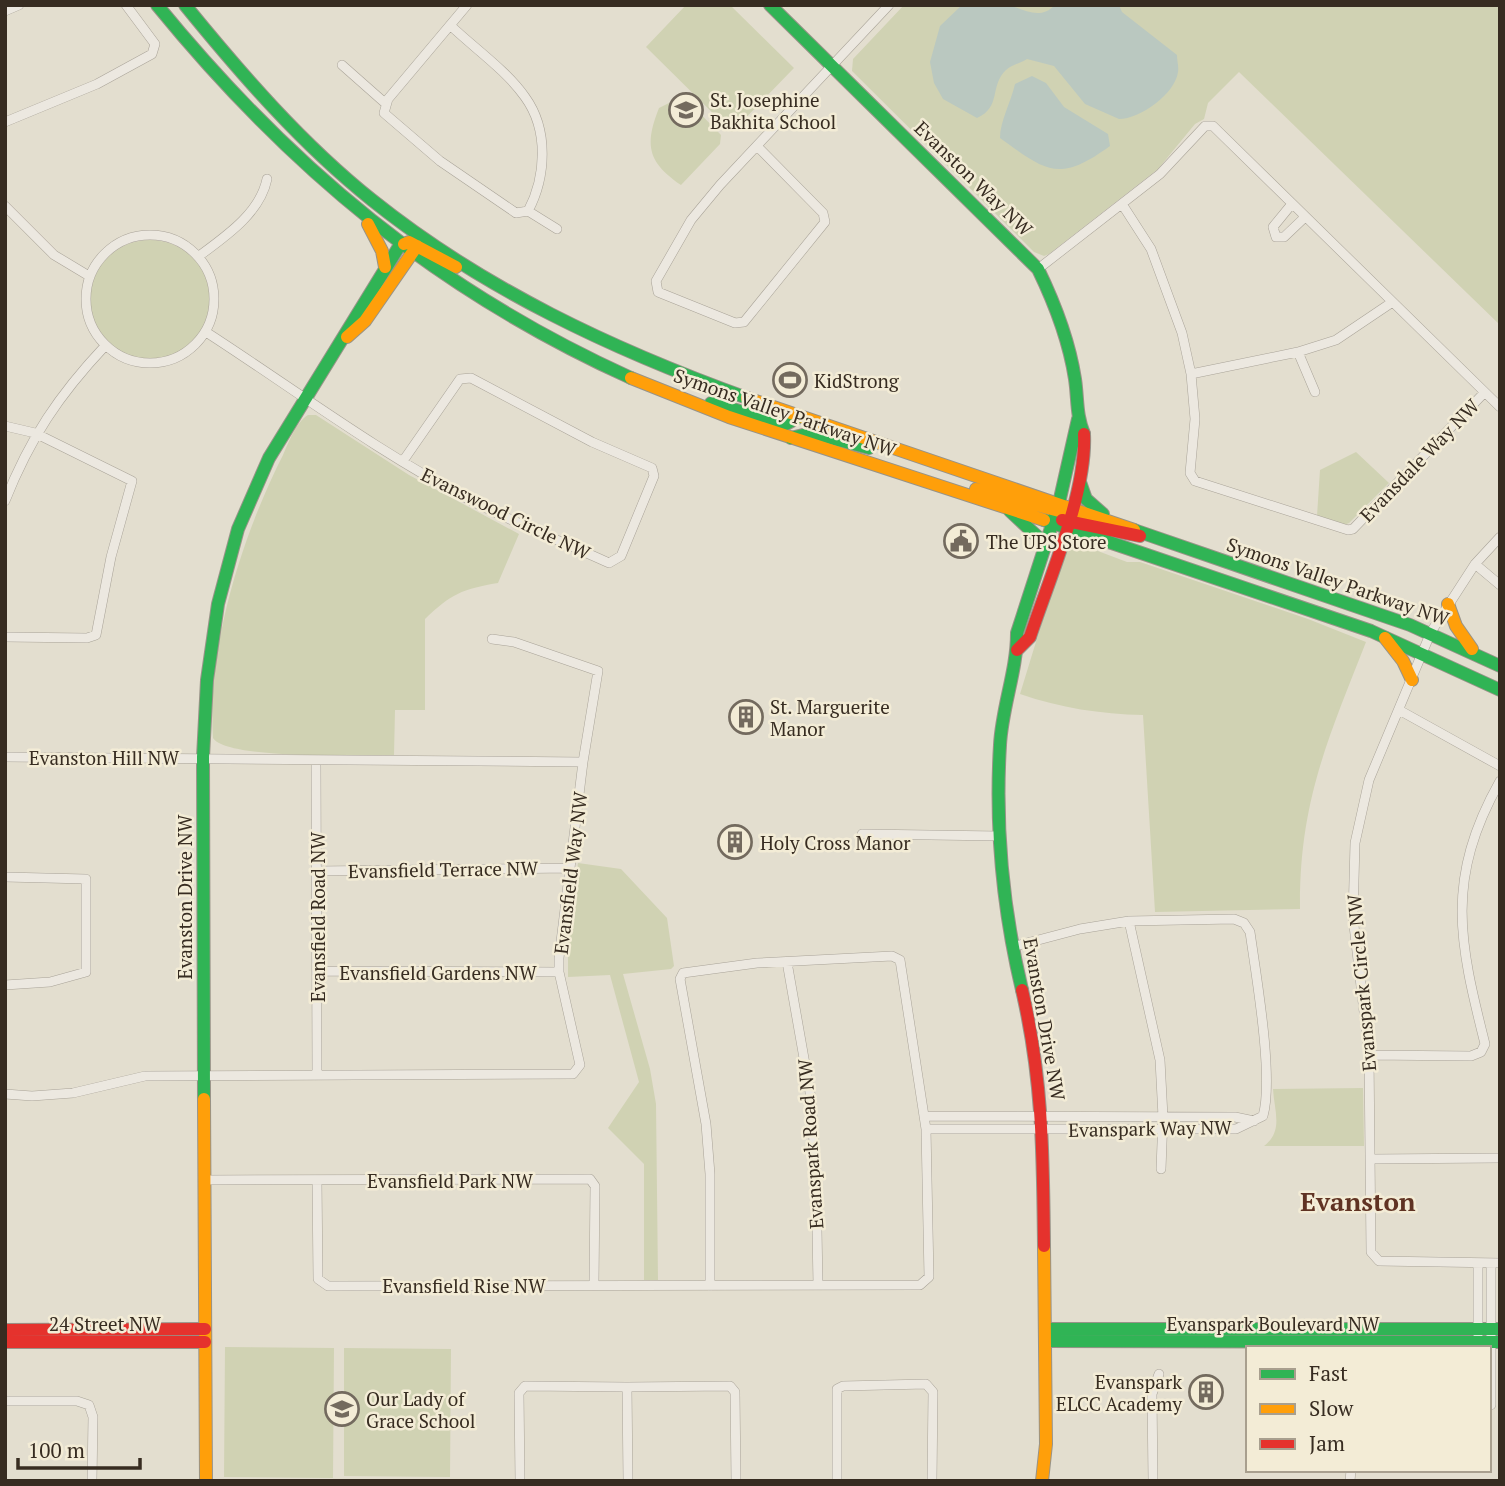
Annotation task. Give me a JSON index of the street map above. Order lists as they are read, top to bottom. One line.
{"streets":{"street":["Evanston Way NW","Symons Valley Parkway NW","Evansdale Way NW","Evanswood Circle NW","Evanston Hill NW","Evansfield Terrace NW","Evansfield Way NW","Evanston Drive NW","Evansfield Road NW","Evansfield Gardens NW","Evanspark Circle NW","Evanspark Way NW","Evanspark Road NW","Evansfield Park NW","Evansfield Rise NW","24 Street NW","Evanspark Boulevard NW"]},"crossings":[["Evanston Way NW","Symons Valley Parkway NW"],["Evanston Way NW","Evansdale Way NW"],["Evanston Way NW","Evanston Drive NW"],["Symons Valley Parkway NW","Evanston Drive NW"],["Symons Valley Parkway NW","Evanspark Circle NW"],["Evanswood Circle NW","Evanston Drive NW"],["Evanston Hill NW","Evansfield Way NW"],["Evanston Hill NW","Evanston Drive NW"],["Evansfield Terrace NW","Evansfield Way NW"],["Evansfield Terrace NW","Evansfield Road NW"],["Evansfield Way NW","Evanston Drive NW"],["Evansfield Way NW","Evansfield Road NW"],["Evansfield Way NW","Evansfield Gardens NW"],["Evanston Drive NW","Evanspark Way NW"],["Evanston Drive NW","Evansfield Park NW"],["Evanston Drive NW","24 Street NW"],["Evanston Drive NW","Evanspark Boulevard NW"],["Evansfield Road NW","Evansfield Gardens NW"],["Evanspark Circle NW","Evanspark Boulevard NW"],["Evanspark Way NW","Evansfield Rise NW"],["Evanspark Road NW","Evansfield Rise NW"],["Evansfield Park NW","Evansfield Rise NW"]],"districts":["Evanston"],"places":{"school or university":["St. Josephine Bakhita School","Our Lady of Grace School"],"sports":["KidStrong"],"public building":["The UPS Store"],"building":["St. Marguerite Manor","Holy Cross Manor","Evanspark ELCC Academy"]},"legend":["Fast","Slow","Jam"],"scale_bar":"100 m"}
